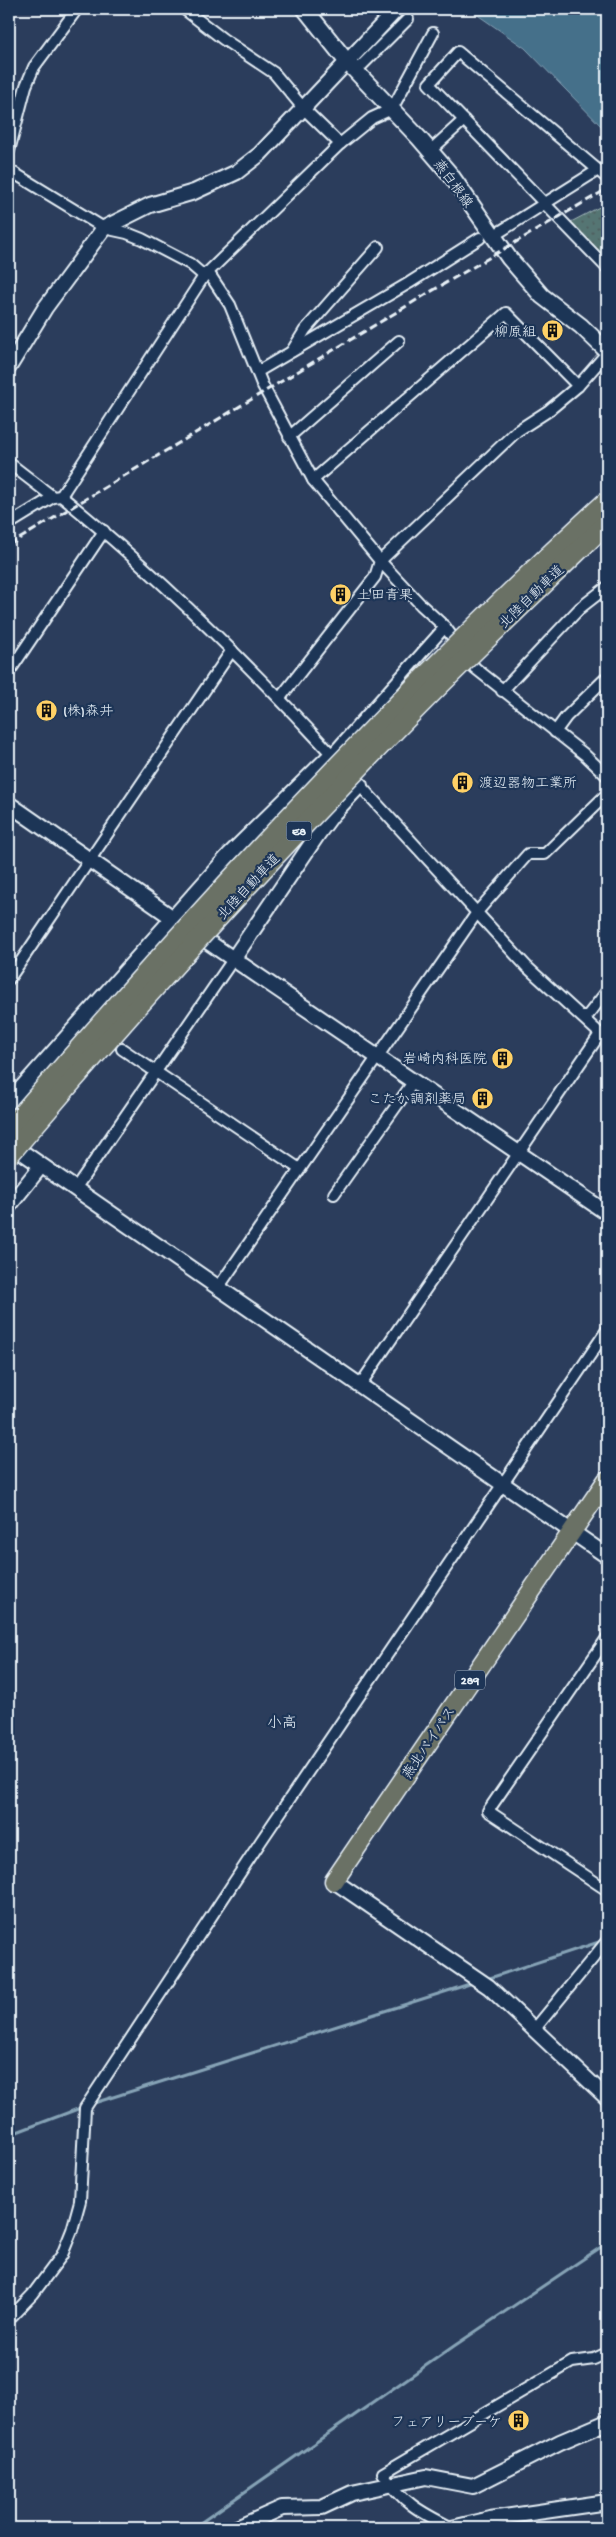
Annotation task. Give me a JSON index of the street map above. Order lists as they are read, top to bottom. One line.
{"streets":{"highway":["北陸自動車道","E8","289","燕北バイパス"],"main road":["燕白根線"]},"districts":["小高"],"places":{"building":["柳原組","土田青果","(株)森井","渡辺器物工業所","岩崎内科医院","こたか調剤薬局","フェアリーブーケ"]}}
